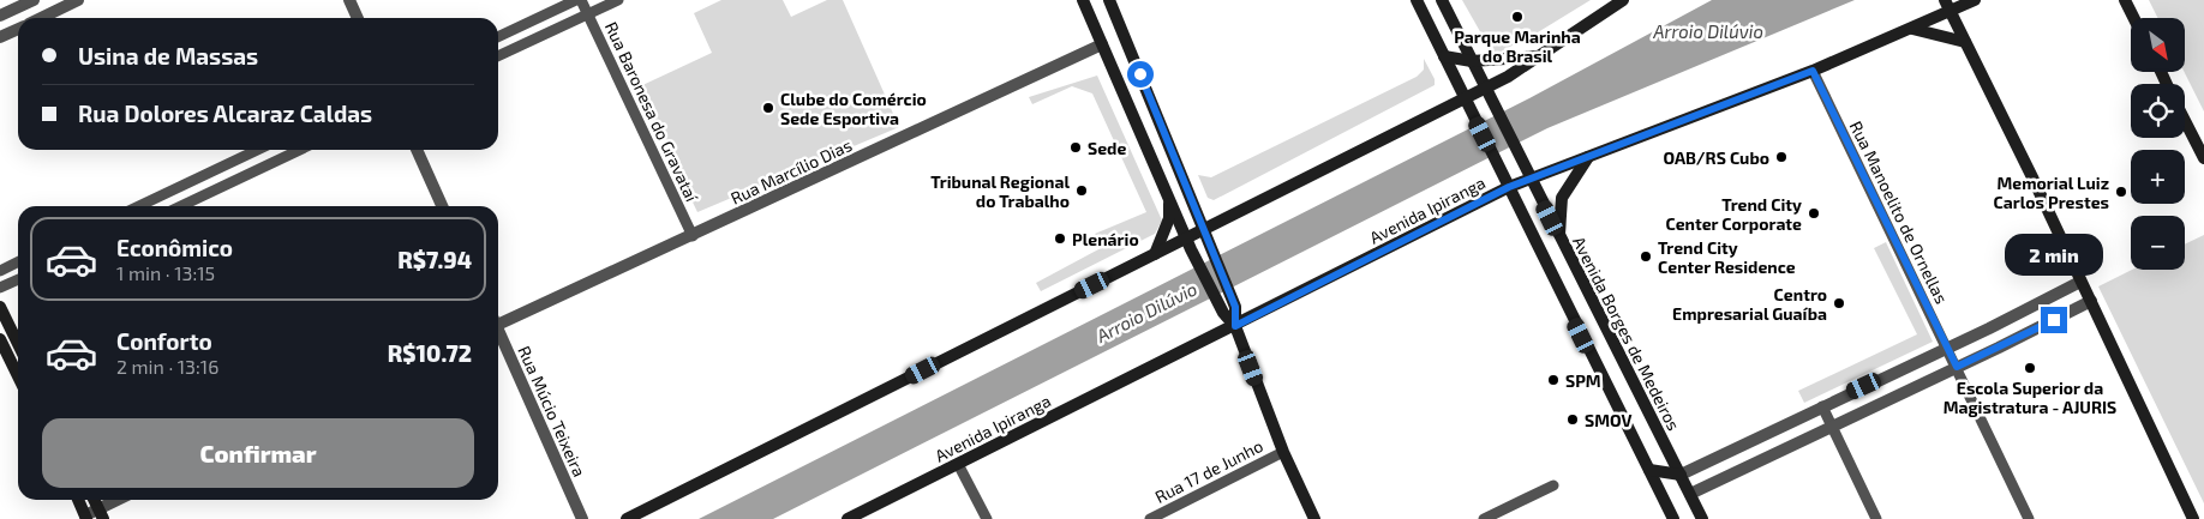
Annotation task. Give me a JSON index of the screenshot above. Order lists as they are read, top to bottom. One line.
{"streets":{"main road":["Avenida Ipiranga","Avenida Borges de Medeiros"],"street":["Rua Baronesa do Gravataí","Rua Marcílio Dias","Rua Manoelito de Ornellas","Rua Múcio Teixeira","Rua 17 de Junho"]},"crossings":[["Rua Baronesa do Gravataí","Rua Marcílio Dias"],["Avenida Ipiranga","Rua Manoelito de Ornellas"],["Avenida Ipiranga","Avenida Borges de Medeiros"]],"water":["Arroio Dilúvio"],"places":["Parque Marinha do Brasil","Clube do Comércio Sede Esportiva","Sede","OAB/RS Cubo","Tribunal Regional do Trabalho","Memorial Luiz Carlos Prestes","Trend City Center Corporate","Plenário","Trend City Center Residence","Centro Empresarial Guaíba","Escola Superior da Magistratura - AJURIS","SPM","SMOV"],"north":"bottom right","page":{"map_buttons":["+","−"],"banner":["Usina de Massas","Rua Dolores Alcaraz Caldas"],"list":[{"name":"Econômico","note":"1 min · 13:15","value":"R$7.94"},{"name":"Conforto","note":"2 min · 13:16","value":"R$10.72"}],"bubble":"2 min","buttons":"Confirmar"}}
